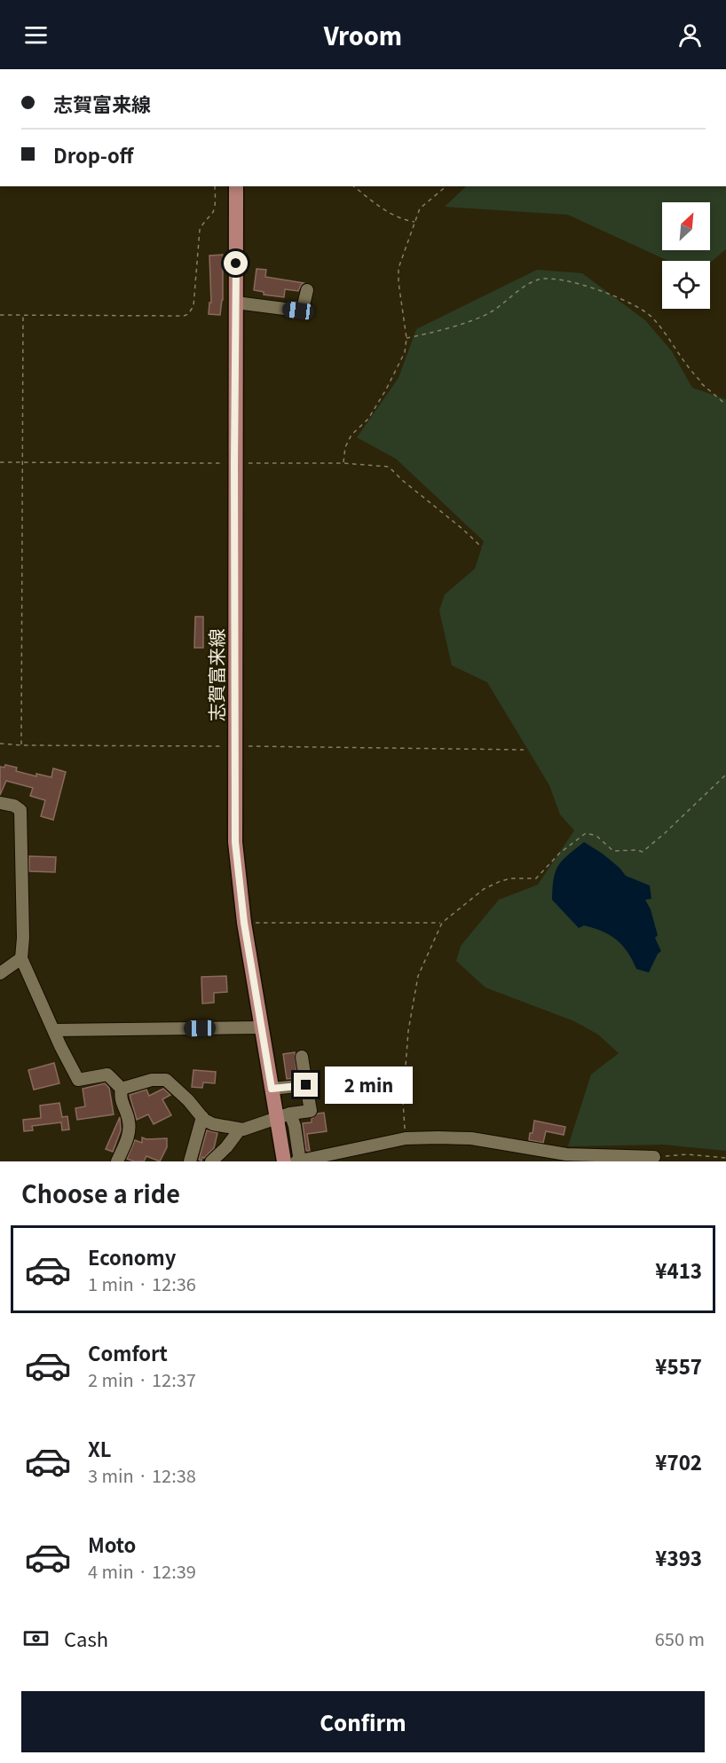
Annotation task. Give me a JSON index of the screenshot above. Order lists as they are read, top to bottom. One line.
{"streets":{"main road":["志賀富来線"]},"north":"top right","page":{"header":"Vroom","banner":["志賀富来線","Drop-off"],"bubble":"2 min","heading":"Choose a ride","list":[{"name":"Economy","note":"1 min · 12:36","value":"¥413"},{"name":"Comfort","note":"2 min · 12:37","value":"¥557"},{"name":"XL","note":"3 min · 12:38","value":"¥702"},{"name":"Moto","note":"4 min · 12:39","value":"¥393"}],"pay":["Cash","650 m"],"buttons":"Confirm"}}
